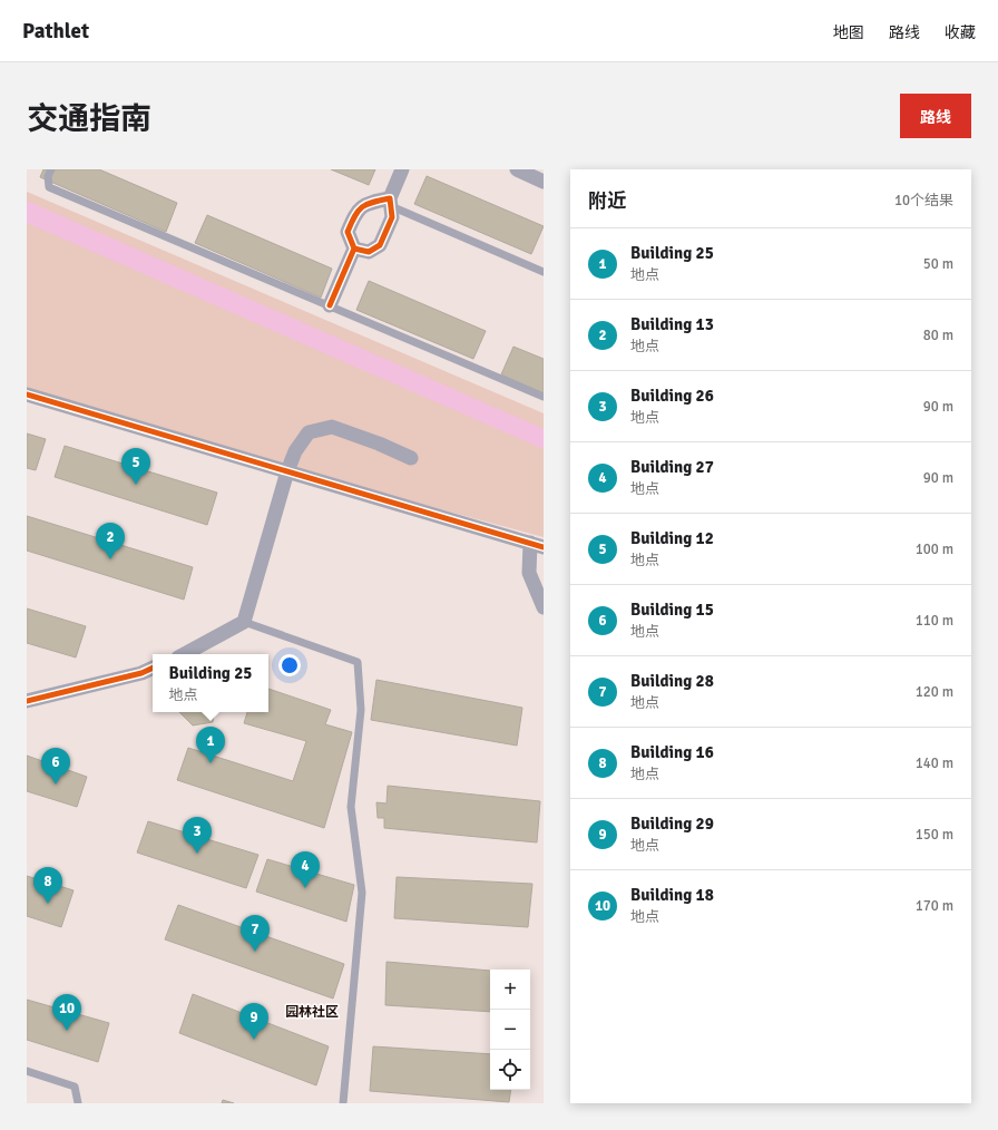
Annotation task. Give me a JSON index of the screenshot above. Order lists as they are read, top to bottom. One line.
{"districts":["园林社区"],"page":{"header":"Pathlet","nav":["地图","路线","收藏"],"title":"交通指南","buttons":"路线","heading":["附近","10个结果"],"list":[{"mark":"1","name":"Building 25","note":"地点","value":"50 m"},{"mark":"2","name":"Building 13","note":"地点","value":"80 m"},{"mark":"3","name":"Building 26","note":"地点","value":"90 m"},{"mark":"4","name":"Building 27","note":"地点","value":"90 m"},{"mark":"5","name":"Building 12","note":"地点","value":"100 m"},{"mark":"6","name":"Building 15","note":"地点","value":"110 m"},{"mark":"7","name":"Building 28","note":"地点","value":"120 m"},{"mark":"8","name":"Building 16","note":"地点","value":"140 m"},{"mark":"9","name":"Building 29","note":"地点","value":"150 m"},{"mark":"10","name":"Building 18","note":"地点","value":"170 m"}],"pins":["5","2","1","6","3","4","8","7","10","9"],"popup":["Building 25","地点"],"map_buttons":["+","−"]}}
